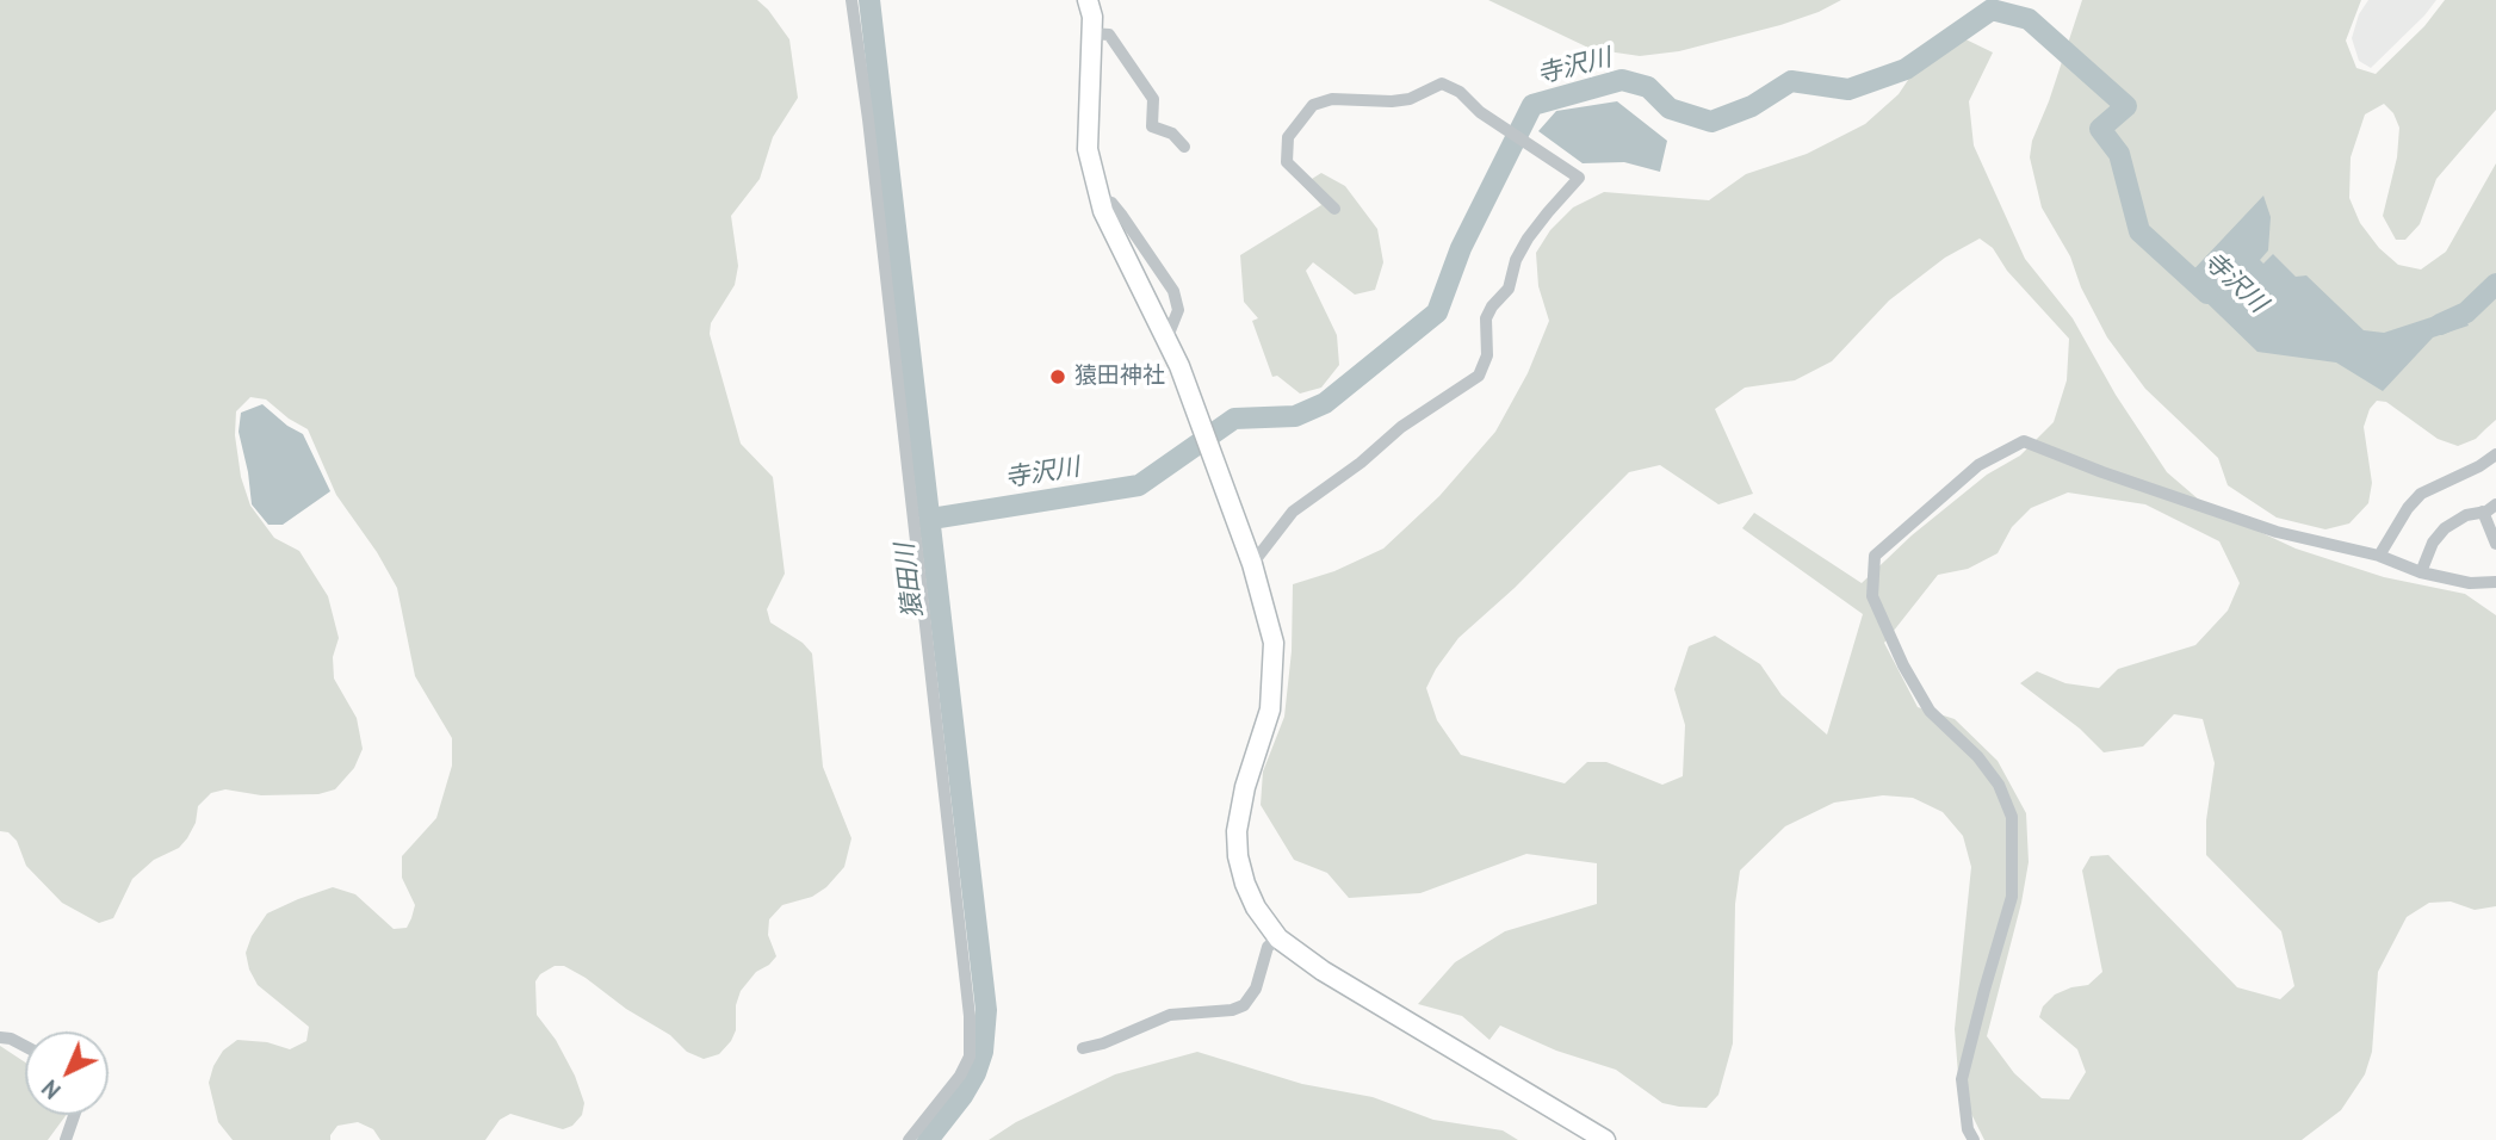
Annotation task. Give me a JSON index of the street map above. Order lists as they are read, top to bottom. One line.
{"water":["寺沢川","猿田川"],"places":["猿田神社"],"north":"bottom left"}
